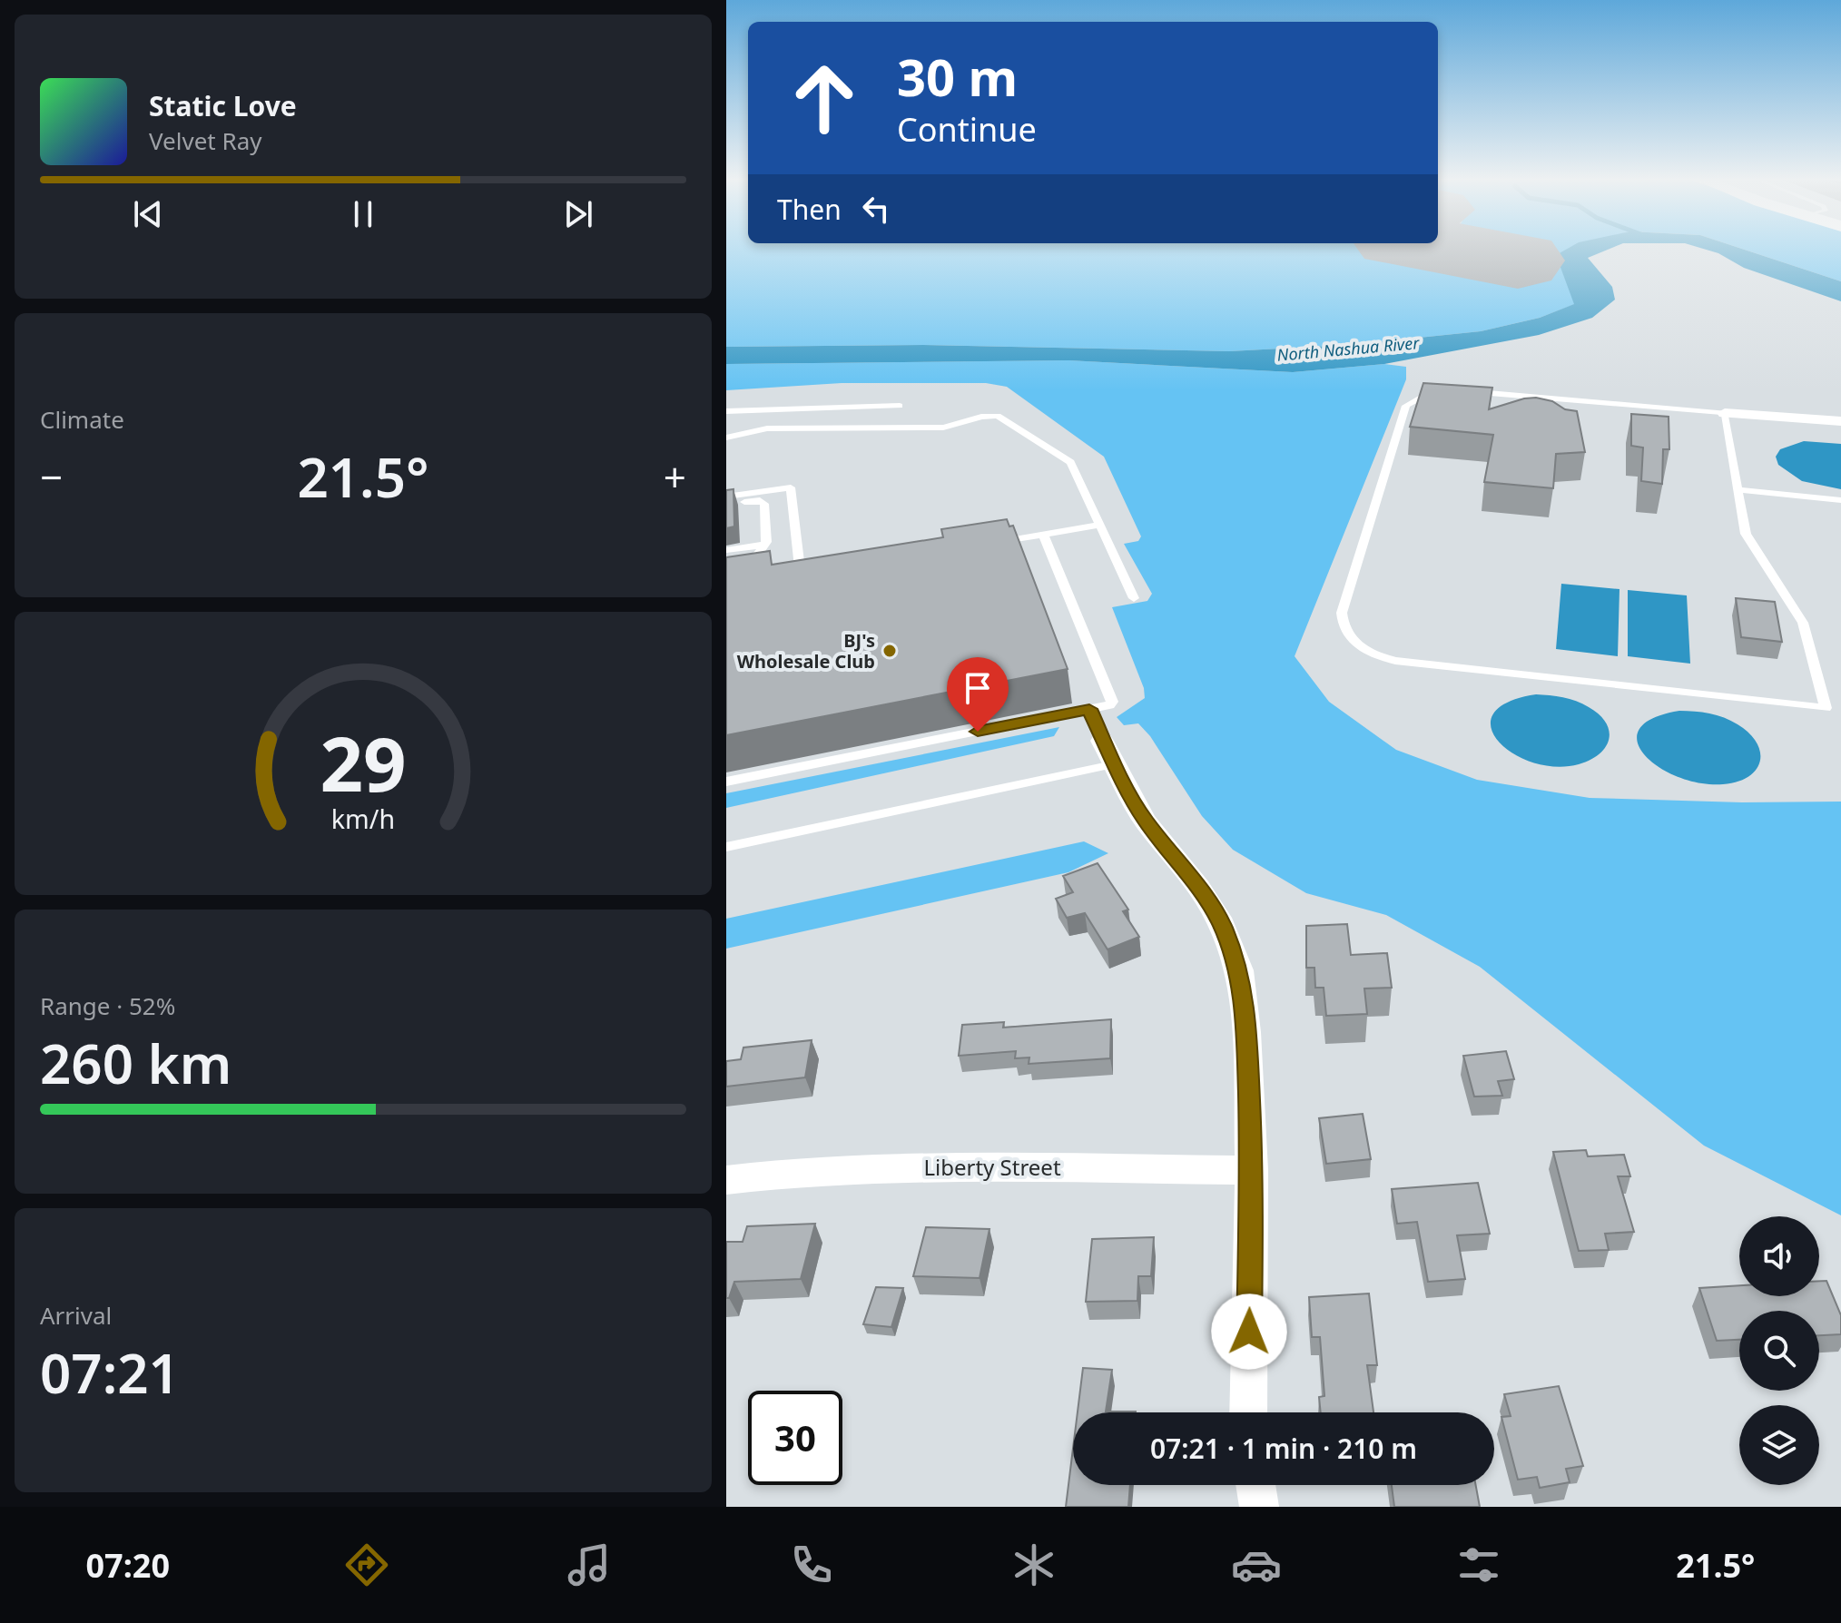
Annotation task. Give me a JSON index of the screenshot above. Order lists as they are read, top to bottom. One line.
{"streets":{"street":["Liberty Street"]},"water":["North Nashua River"],"places":["BJ's Wholesale Club"],"page":{"turn":["30 m","Continue"],"song":["Static Love","Velvet Ray"],"then":"Then","tile":["Climate",["Range · 52%","260 km"],["Arrival","07:21"]],"heat":["−","21.5°","+"],"limit":"30","trip":"07:21 · 1 min · 210 m","tabs":["07:20","21.5°"],"gauge":["29","km/h"]}}
